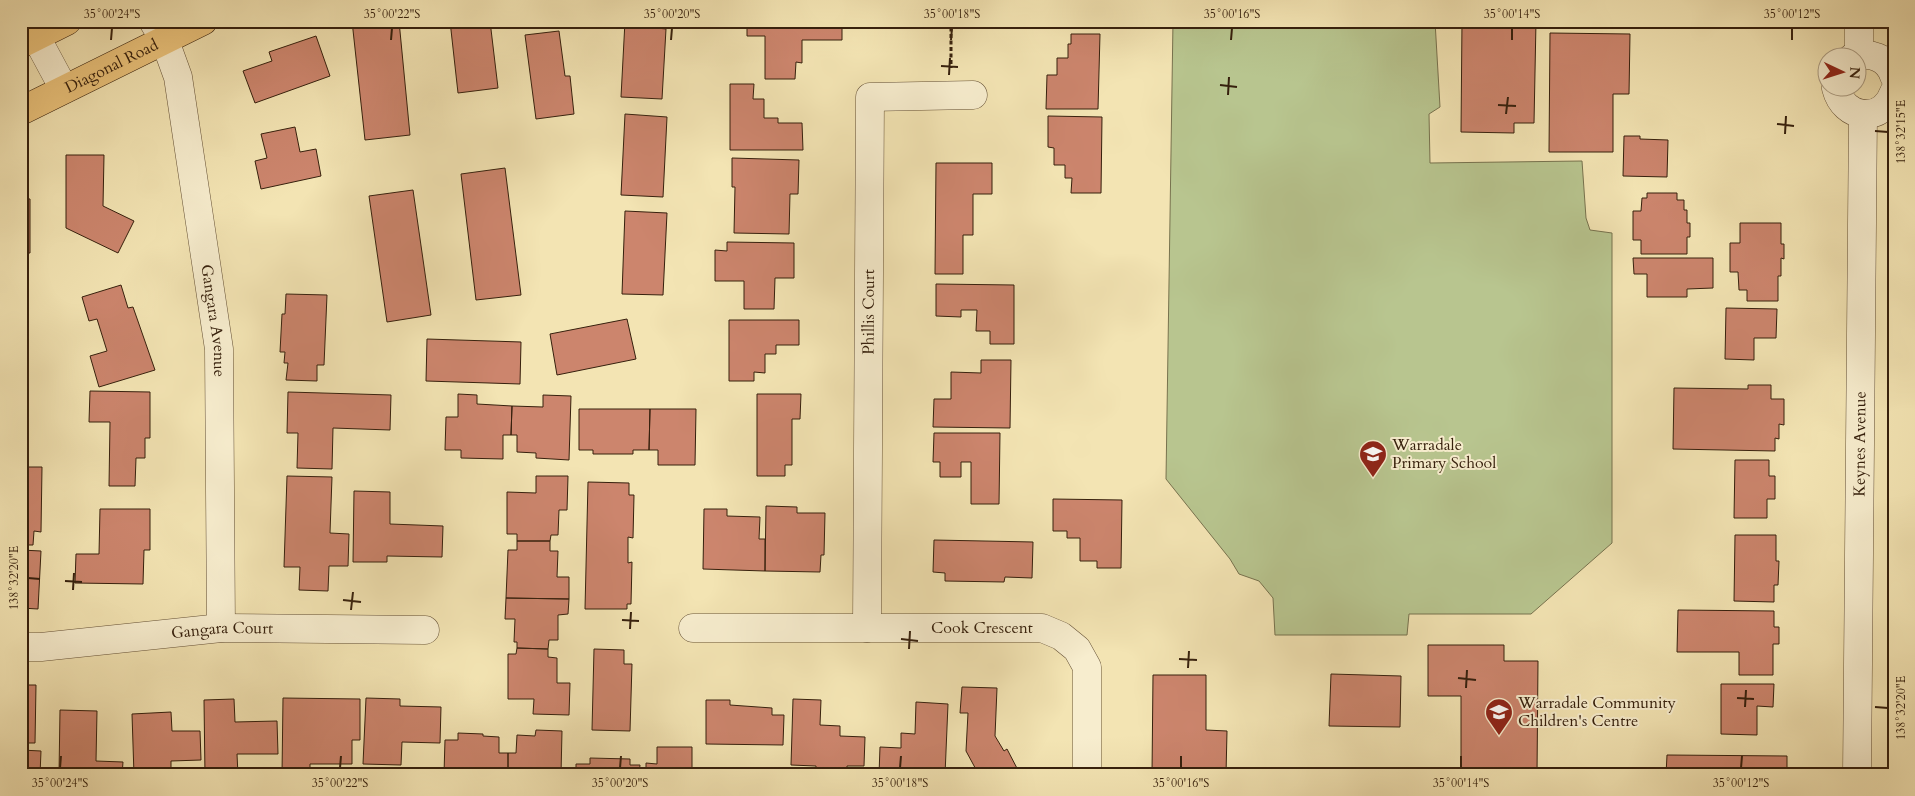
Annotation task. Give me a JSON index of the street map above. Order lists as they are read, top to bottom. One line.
{"streets":{"main road":["Diagonal Road"],"street":["Phillis Court","Gangara Avenue","Keynes Avenue","Cook Crescent","Gangara Court"]},"crossings":[["Diagonal Road","Gangara Avenue"],["Phillis Court","Cook Crescent"],["Gangara Avenue","Gangara Court"]],"places":{"school or university":["Warradale Primary School","Warradale Community Children's Centre"]},"north":"right","coordinates":["35°00'24\"S","35°00'22\"S","35°00'20\"S","35°00'18\"S","35°00'16\"S","35°00'14\"S","35°00'12\"S","138°32'15\"E","138°32'20\"E"]}
